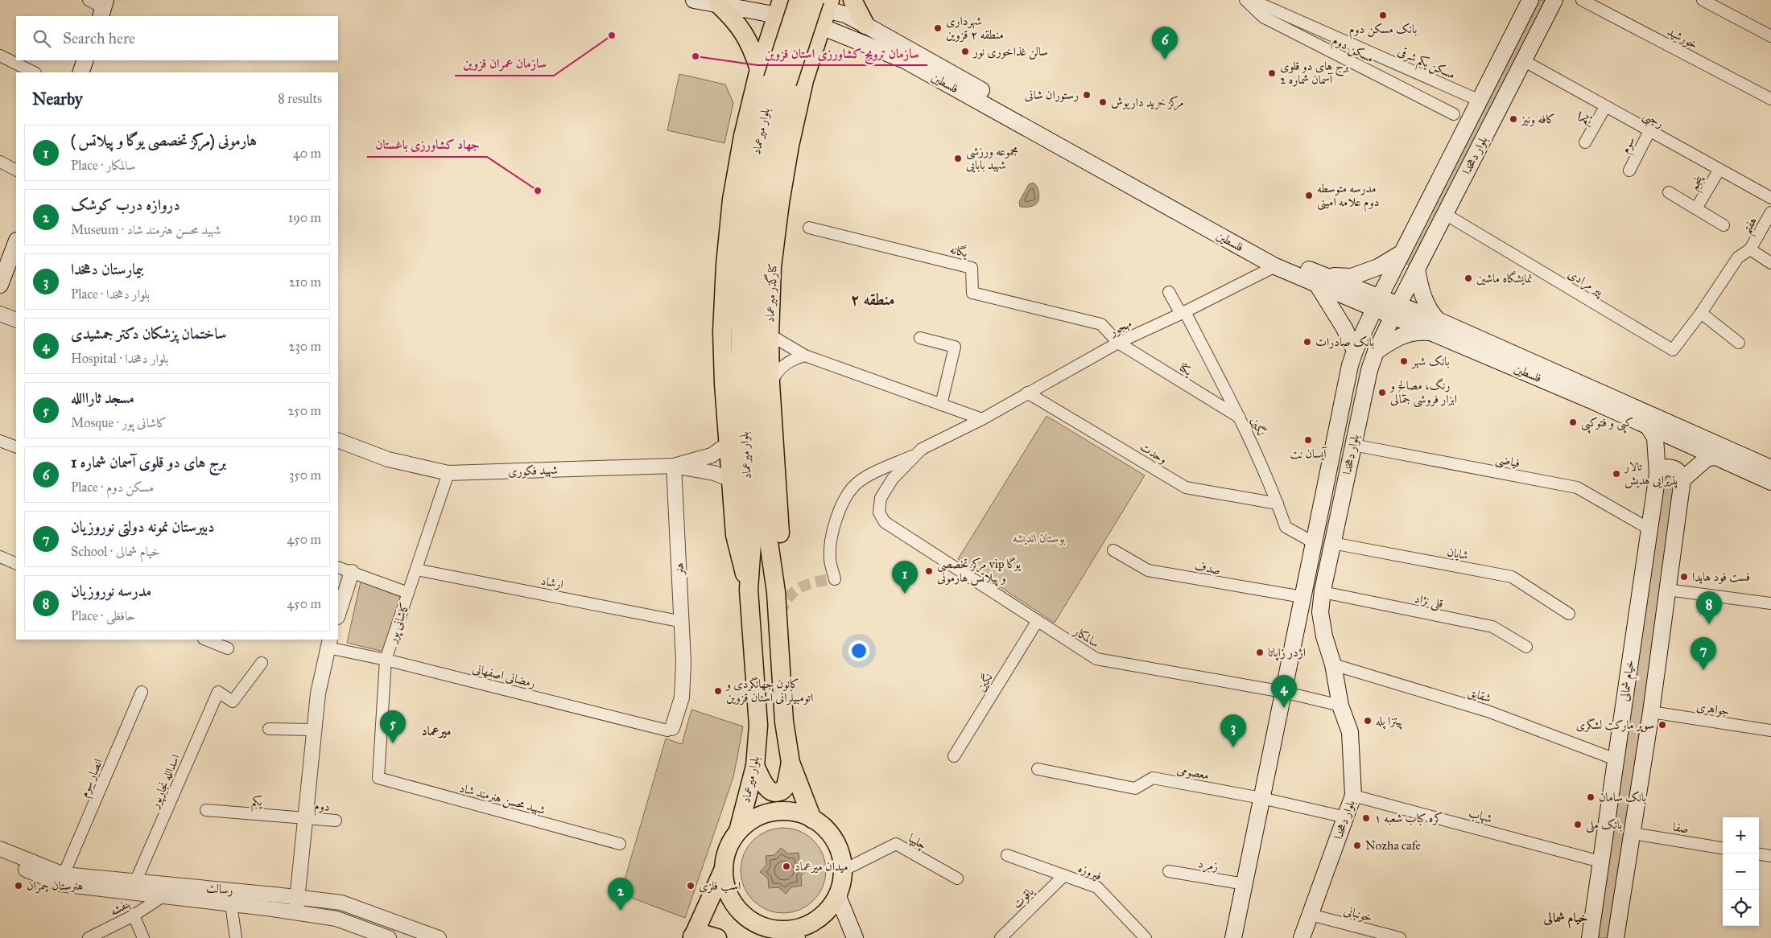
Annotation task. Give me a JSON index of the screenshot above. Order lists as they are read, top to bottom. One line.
{"streets":{"main road":["فلسطین","بلوار میرعماد","بلوار دهخدا","کنارگذر میرعماد","خیام شمالی"],"street":["خورشید","مسکن دوم","مسکن یکم شرقی","یکم","رجبی","سوم","پنجم","هفتم","یگانه","پیر مرادی","مهجور","یکتا","نگین","وحدت","فیاضی","شهید فکوری","شایان","صدف","هنر","ارشاد","قلی نژاد","کاشانی پور","سالمکار","رمضانی اصفهانی","شقایق","جواهری","معصومی","انصار سوم","اسدالله نجارپور","شهید محسن هنرمند شاد","دوم","شهاب","صفا","چلیپا","زمرد","فیروزه","رسالت","یاقوت","بنفشه","خونبانی"]},"crossings":[["مسکن یکم شرقی","بلوار دهخدا"],["فلسطین","بلوار دهخدا"],["فلسطین","کنارگذر میرعماد"],["فلسطین","مهجور"],["فلسطین","خیام شمالی"],["یکم","رجبی"],["یکم","دوم"],["رجبی","سوم"],["رجبی","بلوار دهخدا"],["رجبی","پنجم"],["بلوار میرعماد","کنارگذر میرعماد"],["بلوار میرعماد","چلیپا"],["بلوار دهخدا","پیر مرادی"],["بلوار دهخدا","نگین"],["بلوار دهخدا","فیاضی"],["بلوار دهخدا","شایان"],["بلوار دهخدا","صدف"],["بلوار دهخدا","قلی نژاد"],["بلوار دهخدا","سالمکار"],["بلوار دهخدا","شقایق"],["بلوار دهخدا","معصومی"],["بلوار دهخدا","شهاب"],["بلوار دهخدا","زمرد"],["بلوار دهخدا","خونبانی"],["یگانه","مهجور"],["یگانه","یکتا"],["کنارگذر میرعماد","شهید فکوری"],["مهجور","یکتا"],["مهجور","نگین"],["مهجور","وحدت"],["مهجور","سالمکار"],["یکتا","نگین"],["نگین","وحدت"],["نگین","سالمکار"],["فیاضی","خیام شمالی"],["شهید فکوری","هنر"],["شهید فکوری","کاشانی پور"],["هنر","ارشاد"],["هنر","رمضانی اصفهانی"],["ارشاد","کاشانی پور"],["کاشانی پور","رمضانی اصفهانی"],["کاشانی پور","شهید محسن هنرمند شاد"],["خیام شمالی","شقایق"],["خیام شمالی","شهاب"],["انصار سوم","رسالت"],["اسدالله نجارپور","رسالت"],["فیروزه","یاقوت"],["رسالت","بنفشه"]],"districts":["منطقه ۲","میرعماد","خیام شمالی"],"parks":["بوستان اندیشه"],"places":["بانک مسکن دوم","شهرداری منطقه ۲ قزوین","سازمان عمران قزوین","سالن غذاخوری نور","سازمان ترویج کشاورزی استان قزوین","برج های دو قلوی آسمان شماره 2","رستوران شانی","مرکز خرید داریوش","کافه ونیز","مجموعه ورزشی شهید بابایی","جهاد کشاورزی باغستان","مدرسه متوسطه دوم علامه امینی","نمایشگاه ماشین","بانک صادرات","بانک شهر","رنگ، مصالح و ابزار فروشی جمالی","کپی و فتوکپی","آیسان نت","تالار پذیرایی هدیش","مرکز تخصصی vip یوگا و پیلاتس هارمونی","فست فود هایدا","اژدر زاپاتا","کانون جهانگردی و اتومبیلرانی استان قزوین","پیتزا پله","سوپر مارکت لشگری","بانک سامان","کره کباب شعبه ۱","بانک ملی","Nozha cafe","میدان میرعماد","هنرستان چمران","اسب فلزی"],"page":{"search":"Search here","pins":["6","1","8","7","4","5","3","2"],"heading":["Nearby","8 results"],"list":[{"mark":"1","name":"هارمونی (مرکز تخصصی یوگا و پیلاتس )","note":"Place · سالمکار","value":"40 m"},{"mark":"2","name":"دروازه درب کوشک","note":"Museum · شهید محسن هنرمند شاد","value":"190 m"},{"mark":"3","name":"بیمارستان دهخدا","note":"Place · بلوار دهخدا","value":"210 m"},{"mark":"4","name":"ساختمان پزشکان دکتر جمشیدی","note":"Hospital · بلوار دهخدا","value":"230 m"},{"mark":"5","name":"مسجد ثاراالله","note":"Mosque · کاشانی پور","value":"250 m"},{"mark":"6","name":"برج های دو قلوی آسمان شماره 1","note":"Place · مسکن دوم","value":"350 m"},{"mark":"7","name":"دبیرستان نمونه دولتی نوروزیان","note":"School · خیام شمالی","value":"450 m"},{"mark":"8","name":"مدرسه نوروزیان","note":"Place · حافظی","value":"450 m"}],"map_buttons":["+","−"]}}
